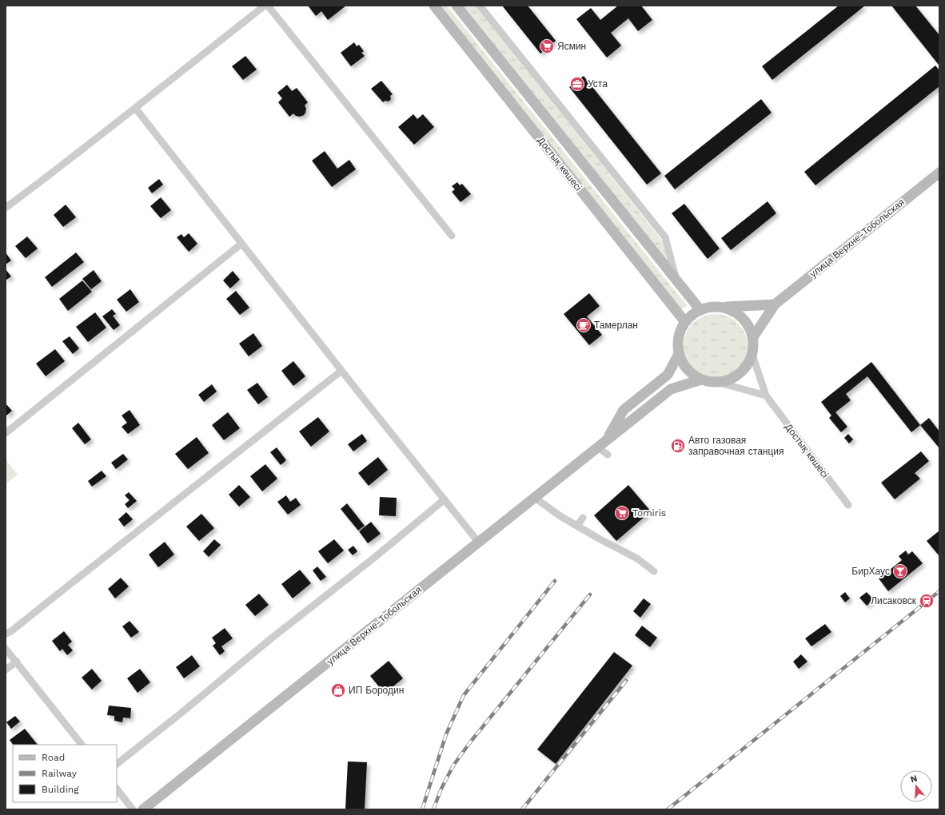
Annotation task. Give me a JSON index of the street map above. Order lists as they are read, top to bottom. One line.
{"streets":{"street":["Достық көшесі","улица Верхне-Тобольская"]},"crossings":[["Достық көшесі","улица Верхне-Тобольская"]],"places":{"supermarket":["Ясмин","Tomiris"],"office":["Уста"],"cafe":["Тамерлан"],"fuel station":["Авто газовая заправочная станция"],"bar":["БирХаус"],"station":["Лисаковск"],"shop":["ИП Бородин"]},"legend":["Road","Railway","Building"],"north":"top"}
